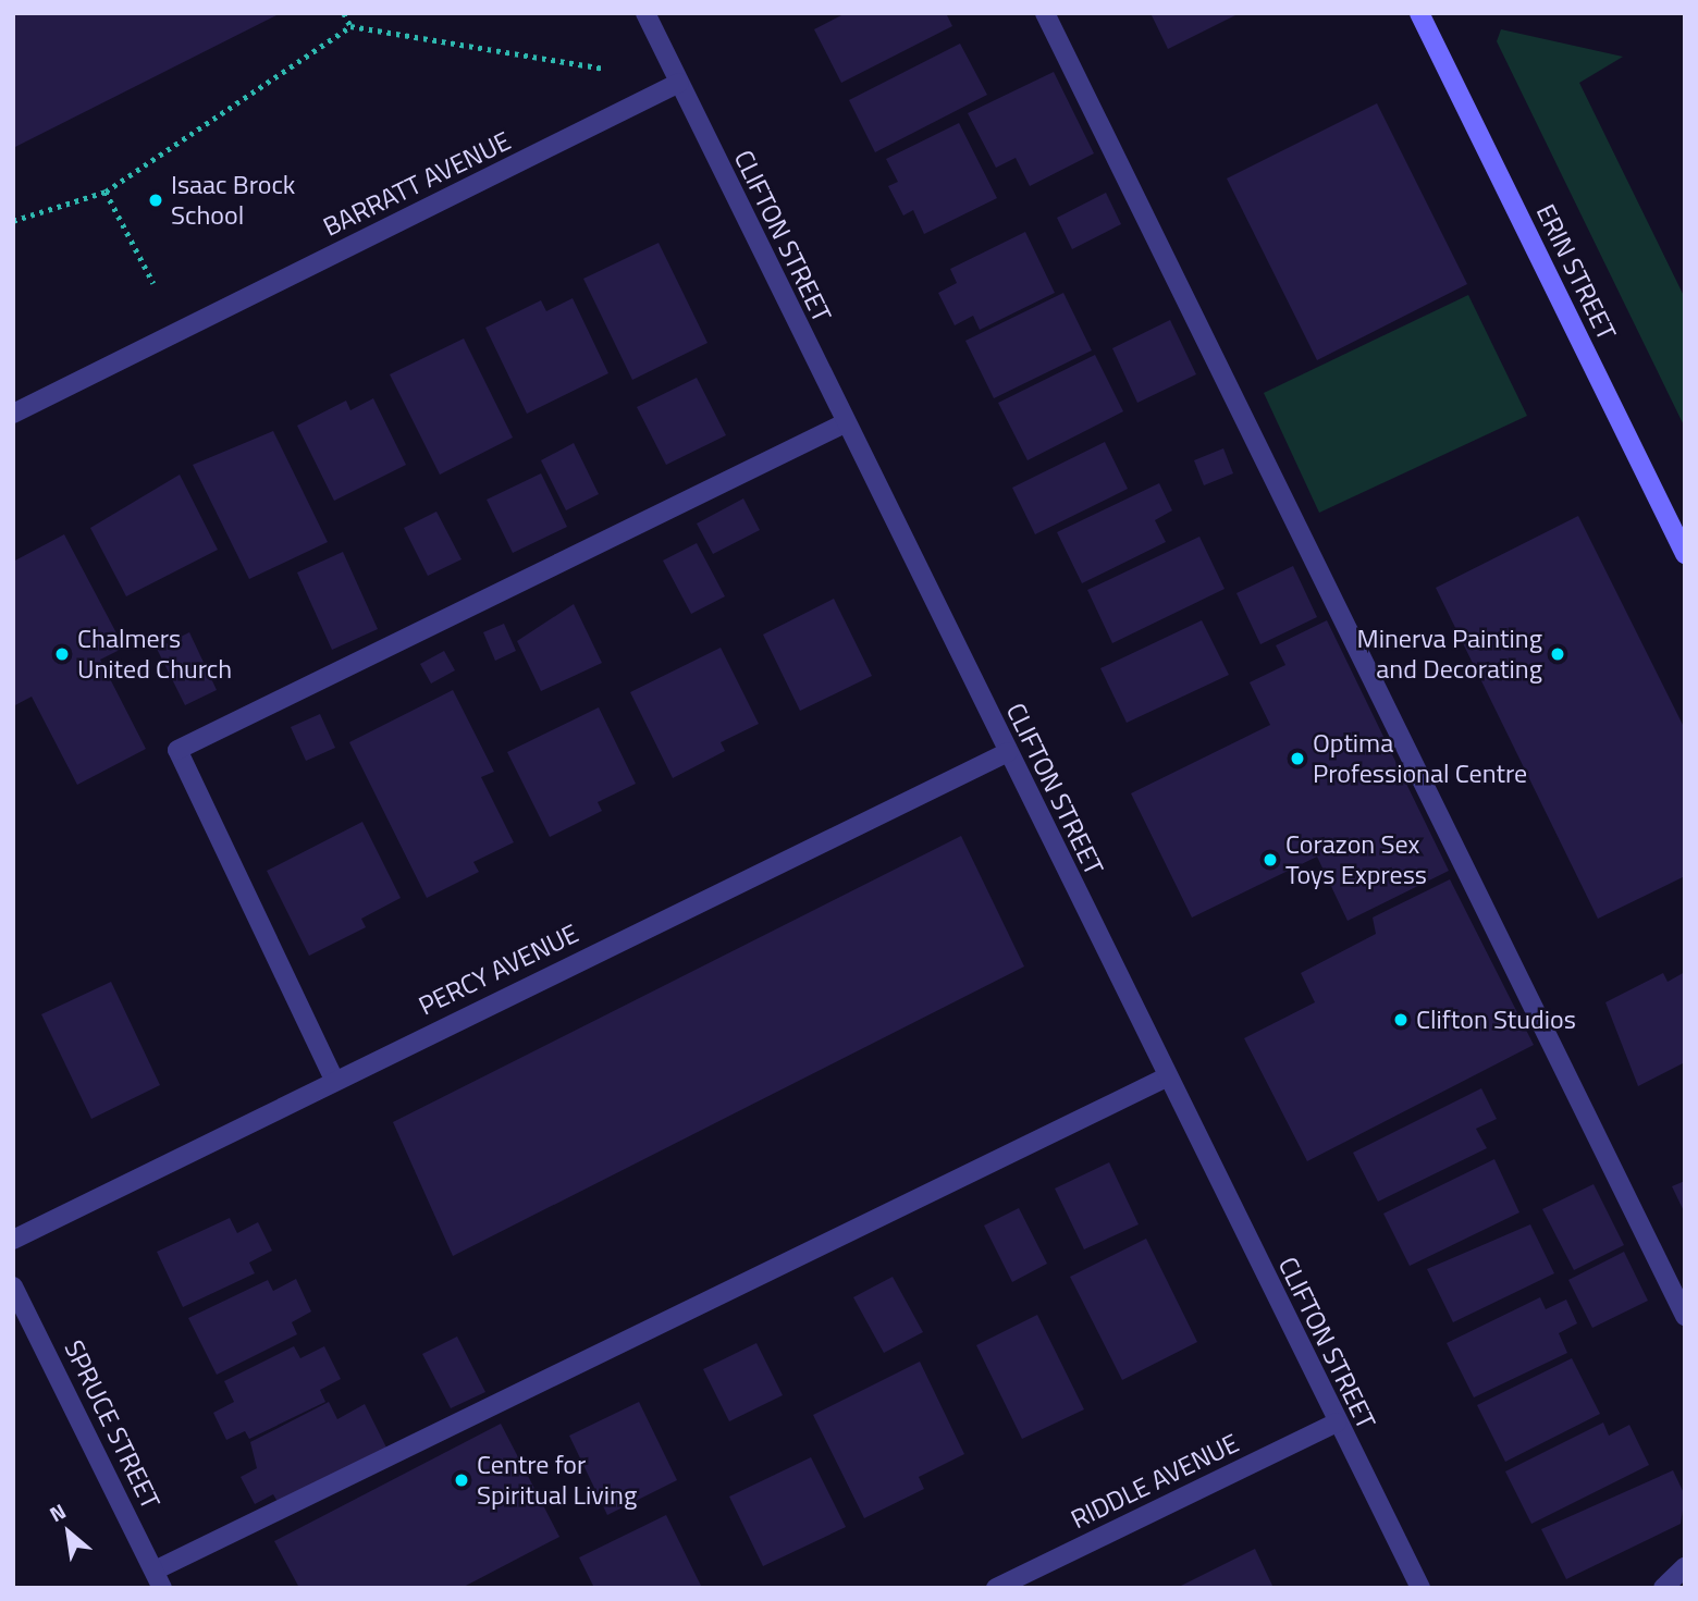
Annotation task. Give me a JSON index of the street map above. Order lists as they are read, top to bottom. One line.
{"streets":{"main road":["ERIN STREET"],"street":["BARRATT AVENUE","CLIFTON STREET","PERCY AVENUE","SPRUCE STREET","RIDDLE AVENUE"]},"crossings":[["BARRATT AVENUE","CLIFTON STREET"],["CLIFTON STREET","PERCY AVENUE"],["CLIFTON STREET","RIDDLE AVENUE"]],"places":["Isaac Brock School","Chalmers United Church","Minerva Painting and Decorating","Optima Professional Centre","Corazon Sex Toys Express","Clifton Studios","Centre for Spiritual Living"],"north":"top left"}
